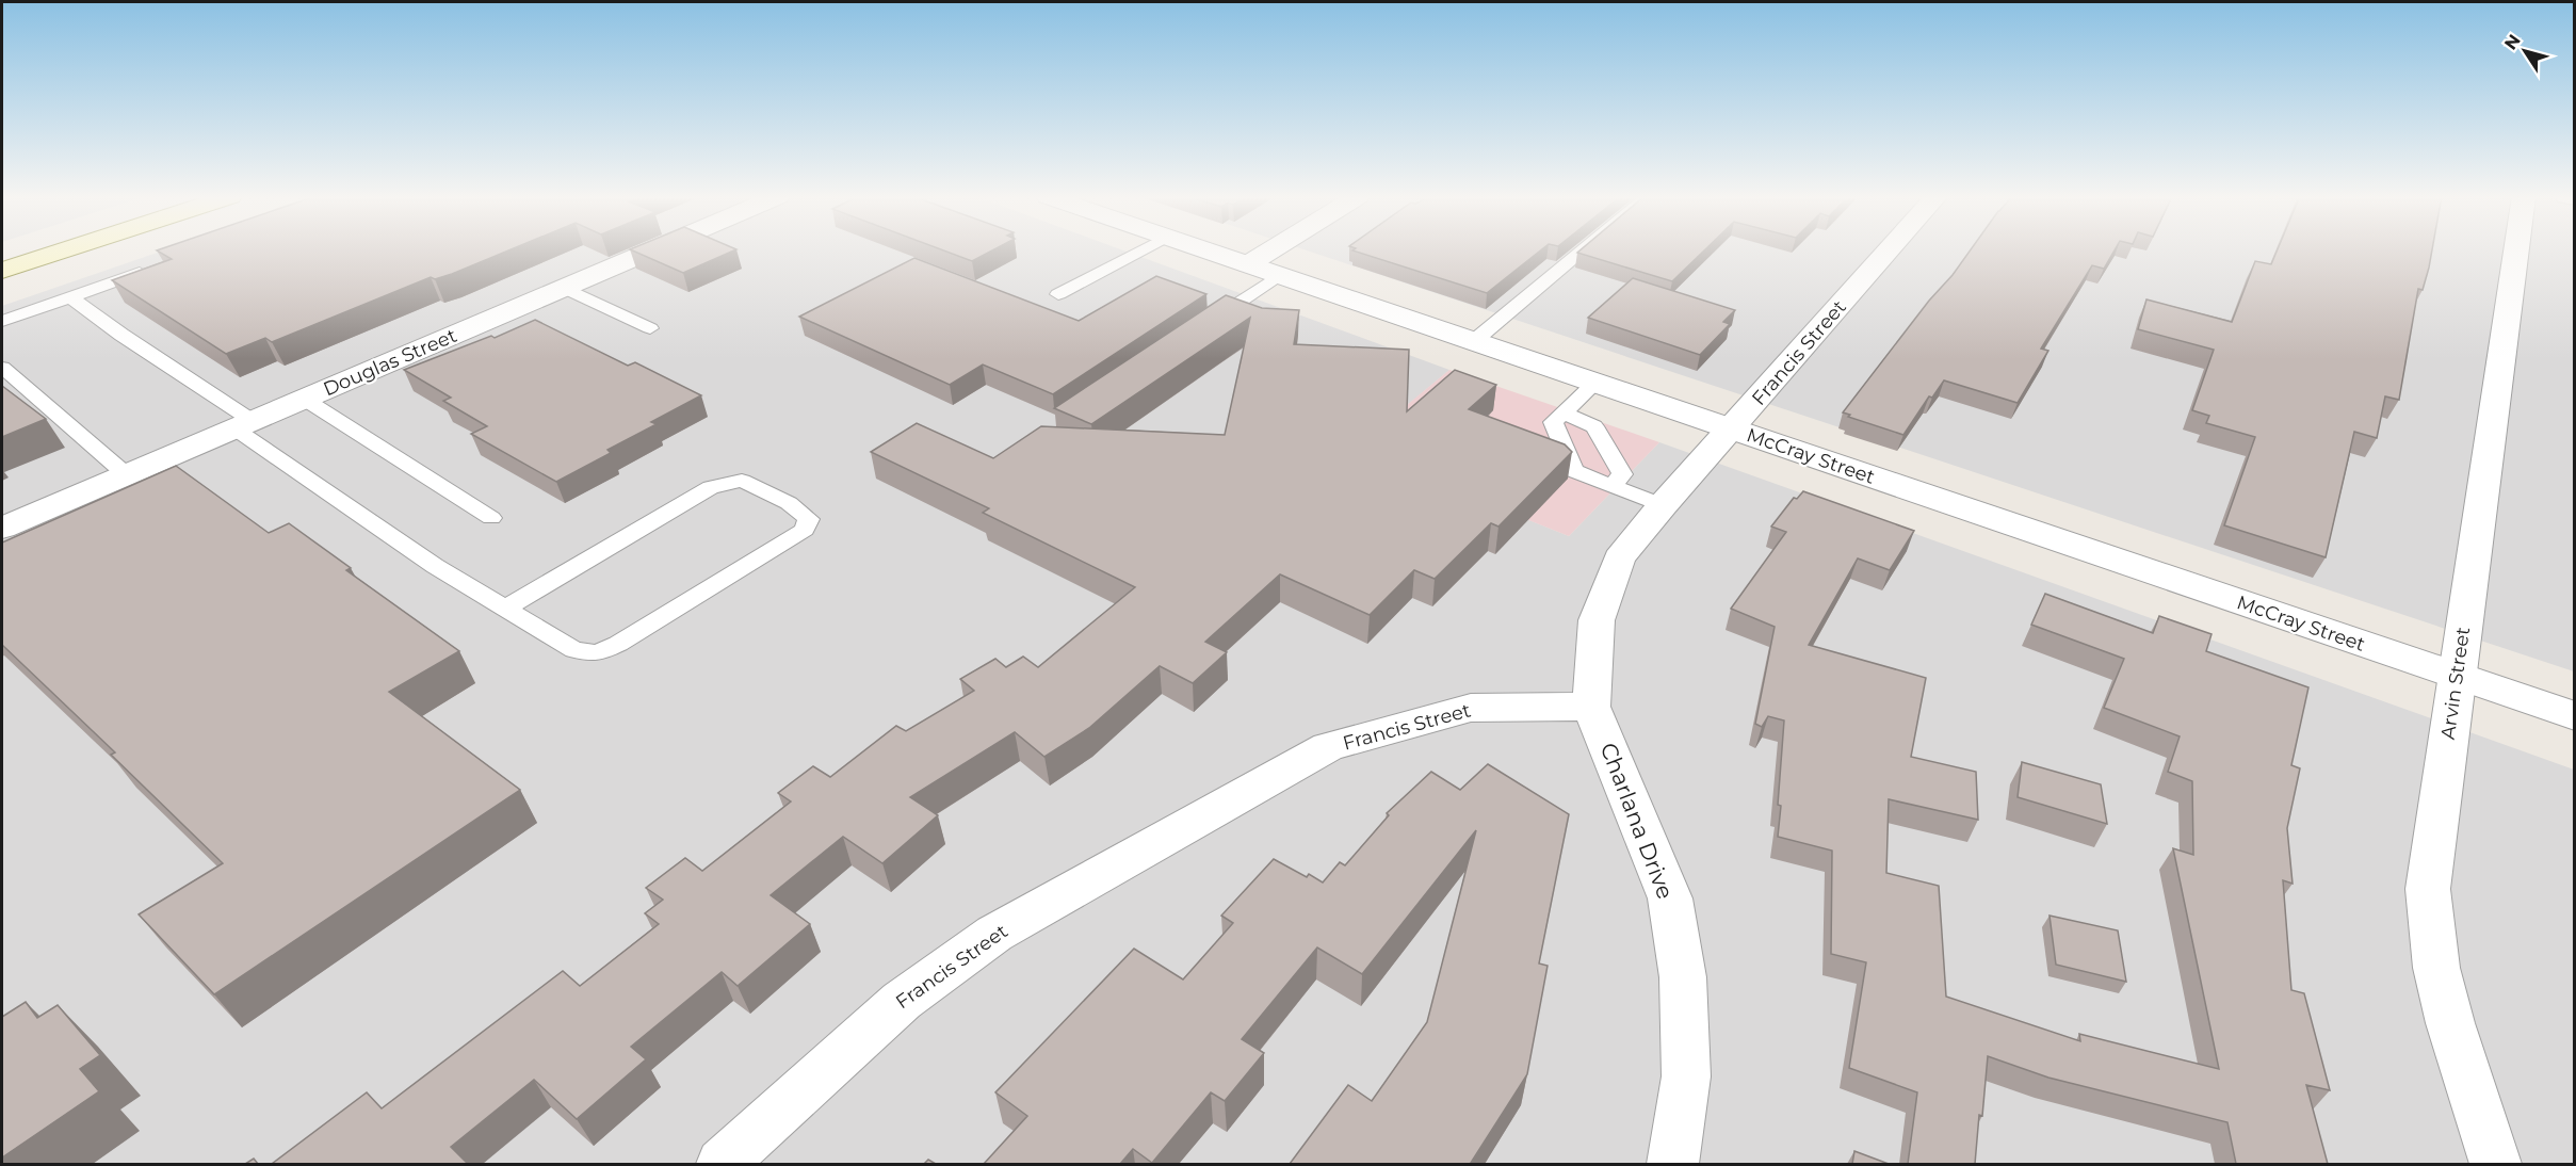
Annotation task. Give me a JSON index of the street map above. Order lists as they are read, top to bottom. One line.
{"streets":{"street":["Francis Street","Douglas Street","McCray Street","Arvin Street","Charlana Drive"]},"crossings":[["Francis Street","McCray Street"],["Francis Street","Charlana Drive"],["McCray Street","Arvin Street"]],"north":"top left"}
